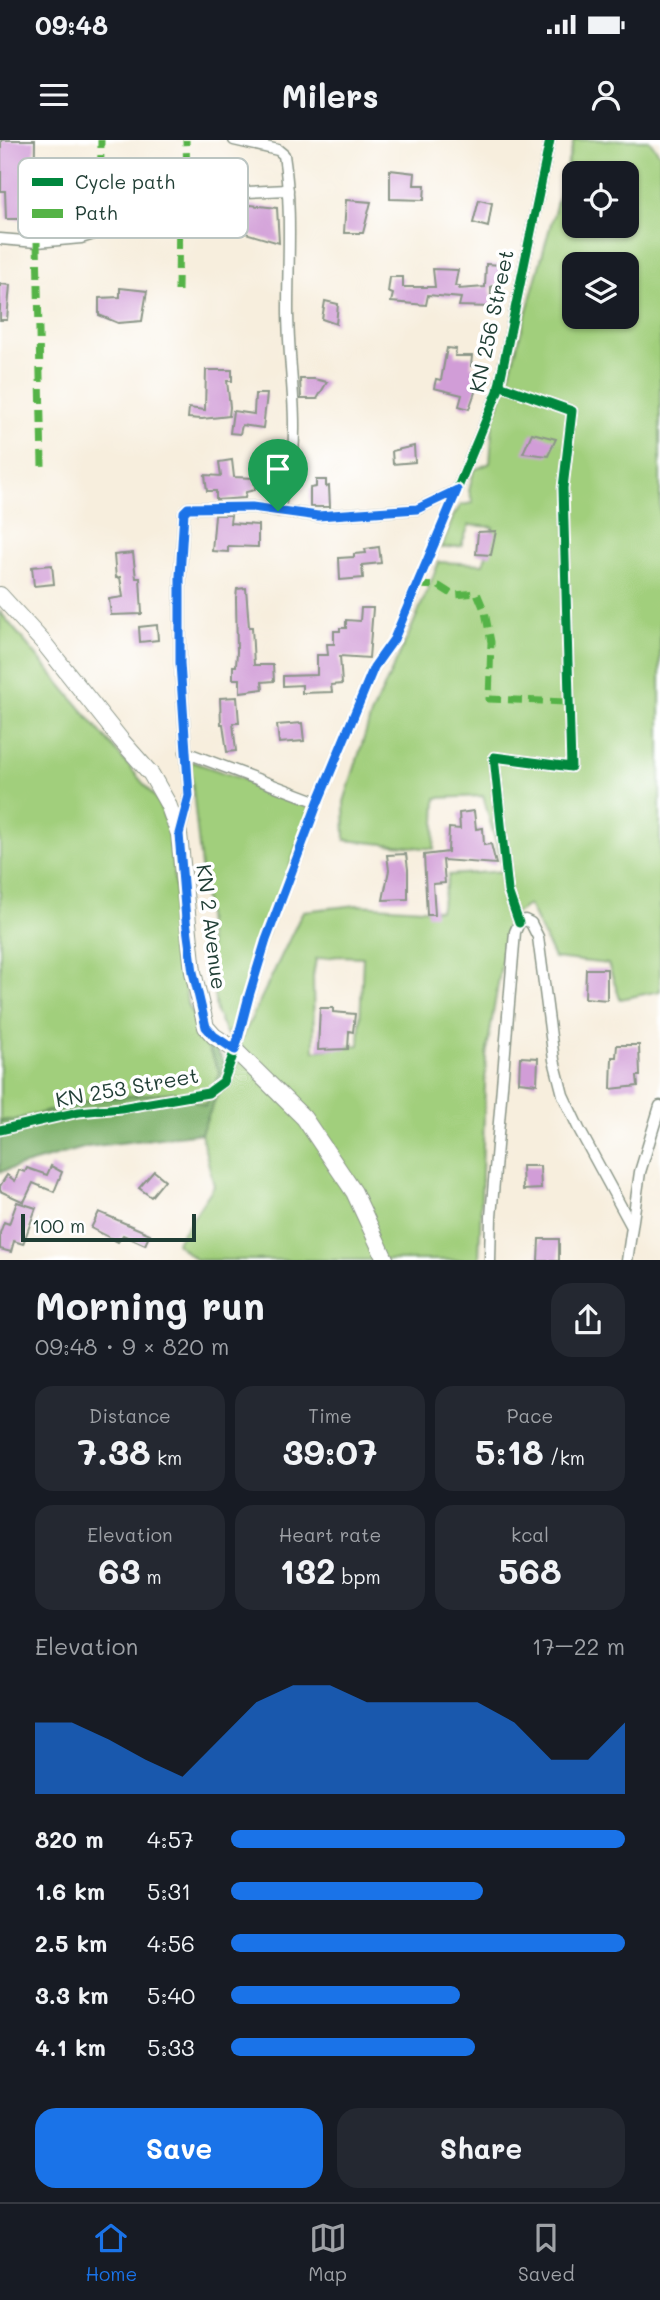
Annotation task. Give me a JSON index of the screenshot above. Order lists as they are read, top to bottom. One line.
{"streets":{"main road":["KN 2 Avenue"],"street":["KN 256 Street","KN 253 Street"]},"crossings":[["KN 256 Street","KN 2 Avenue"],["KN 256 Street","KN 253 Street"],["KN 2 Avenue","KN 253 Street"]],"legend":["Cycle path","Path"],"scale_bar":"100 m","page":{"status":"09:48","header":"Milers","scale":"100 m","heading":["Morning run","09:48 · 9 × 820 m"],"stats":[["Distance","7.38 km"],["Time","39:07"],["Pace","5:18 /km"],["Elevation","63 m"],["Heart rate","132 bpm"],["kcal","568"]],"chart":["Elevation","17–22 m"],"list":[{"name":"820 m","note":"4:57"},{"name":"1.6 km","note":"5:31"},{"name":"2.5 km","note":"4:56"},{"name":"3.3 km","note":"5:40"},{"name":"4.1 km","note":"5:33"}],"buttons":["Save","Share"],"tabs":["Home","Map","Saved"]}}
